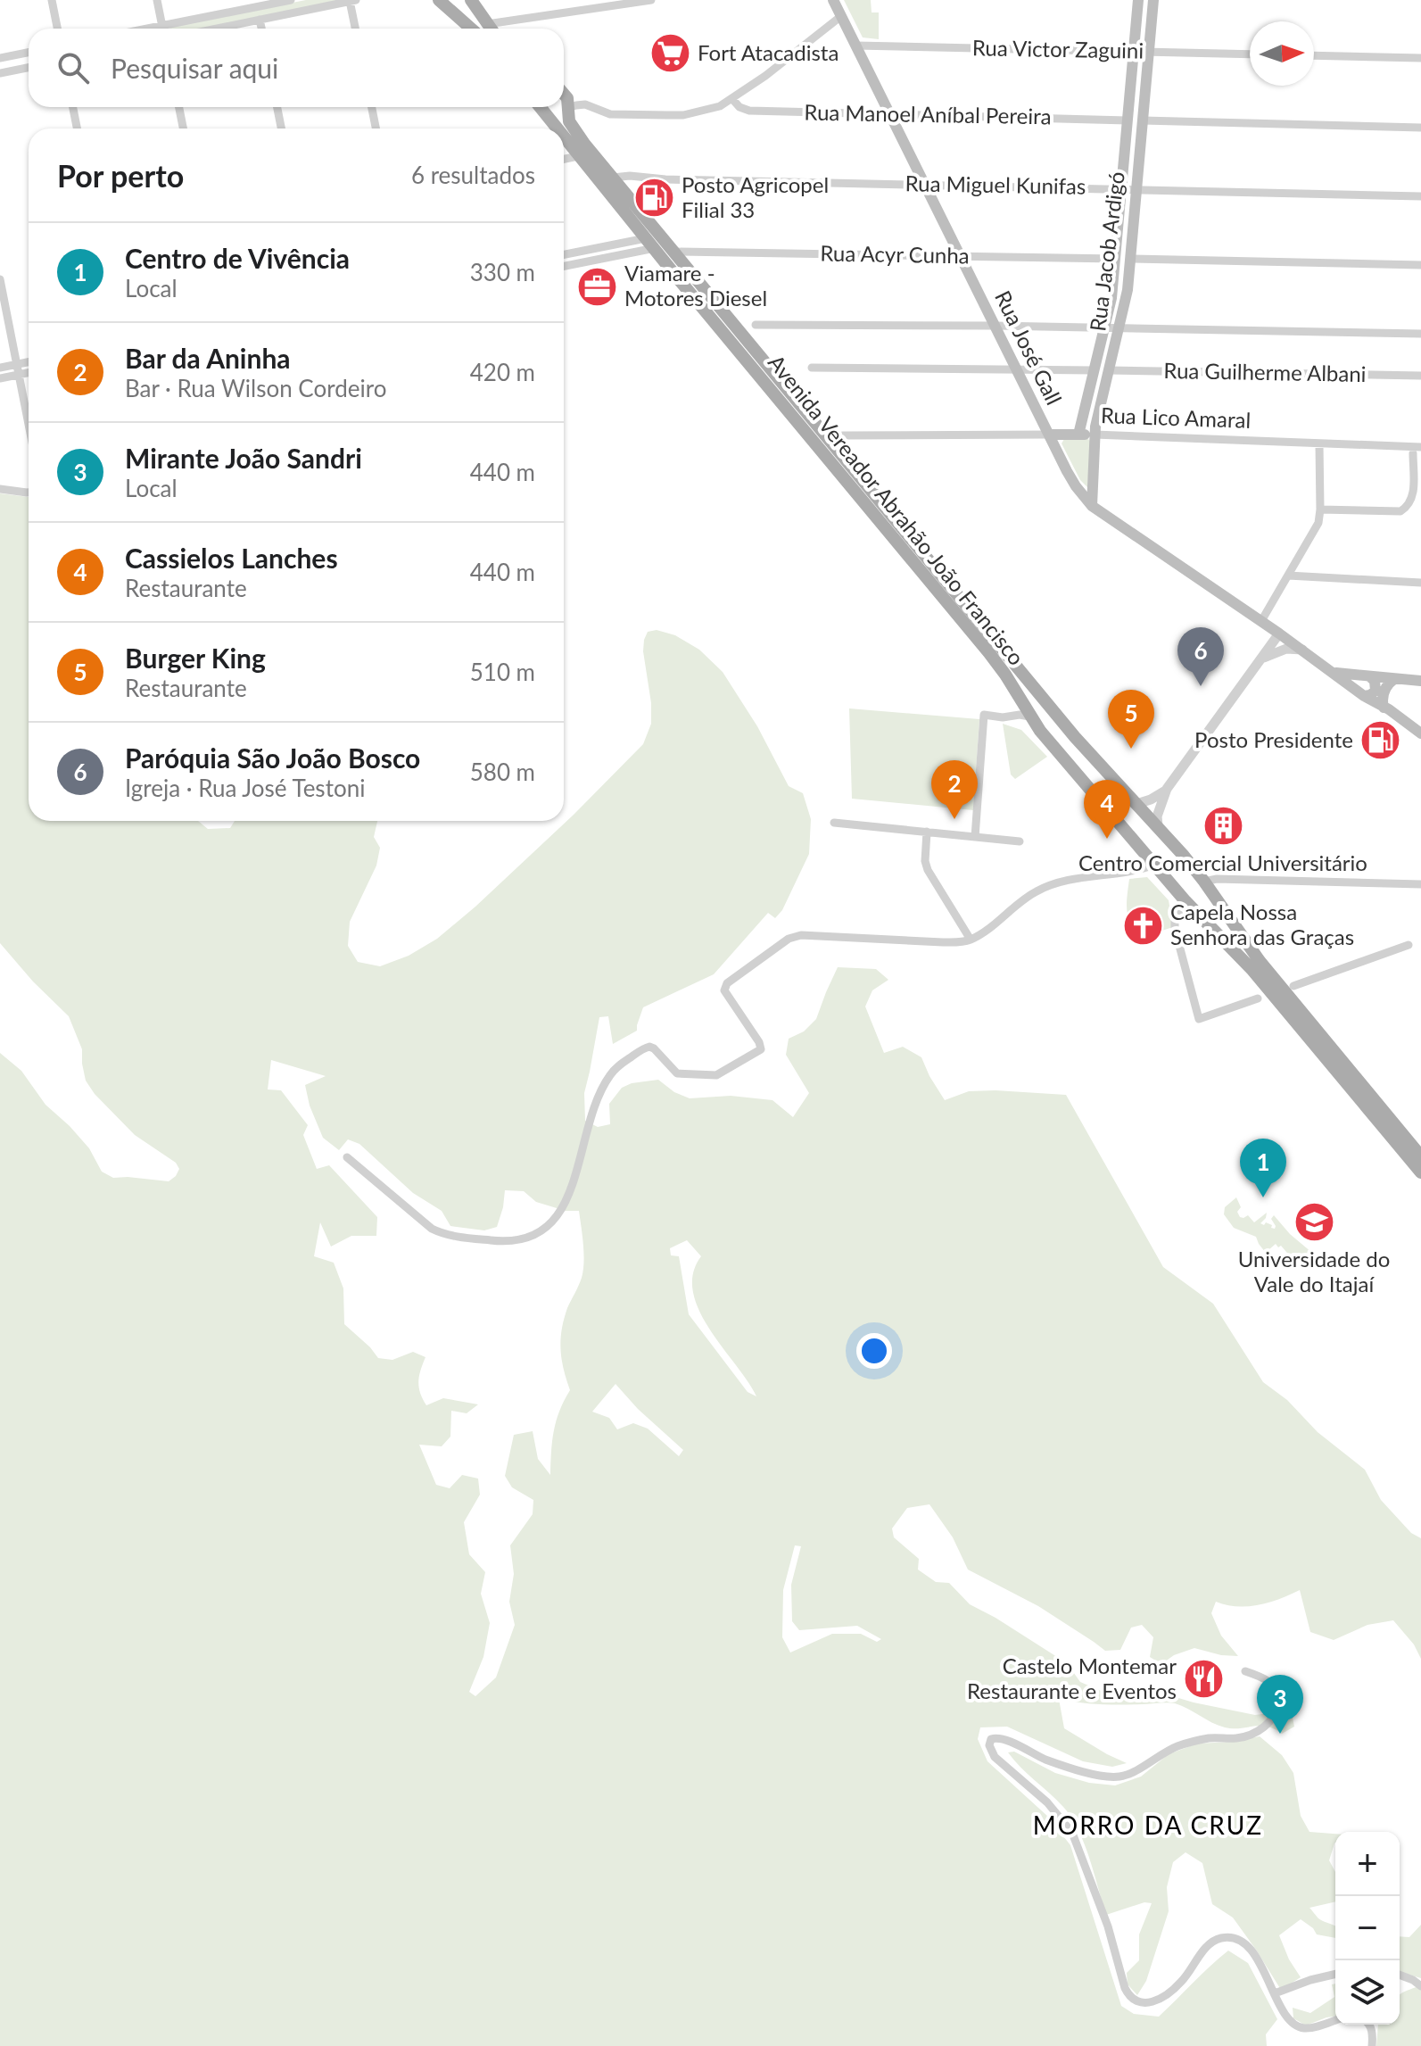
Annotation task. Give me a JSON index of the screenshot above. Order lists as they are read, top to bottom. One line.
{"streets":{"main road":["Rua Jacob Ardigó","Rua José Gall","Rua Lico Amaral","Avenida Vereador Abrahão João Francisco"],"street":["Rua Victor Zaguini","Rua Manoel Aníbal Pereira","Rua Miguel Kunifas","Rua Acyr Cunha","Rua Guilherme Albani"]},"crossings":[["Rua Victor Zaguini","Rua Jacob Ardigó"],["Rua Victor Zaguini","Rua José Gall"],["Rua Manoel Aníbal Pereira","Rua Jacob Ardigó"],["Rua Manoel Aníbal Pereira","Rua José Gall"],["Rua Miguel Kunifas","Rua Jacob Ardigó"],["Rua Miguel Kunifas","Rua José Gall"],["Rua Miguel Kunifas","Avenida Vereador Abrahão João Francisco"],["Rua Jacob Ardigó","Rua Acyr Cunha"],["Rua Jacob Ardigó","Rua José Gall"],["Rua Jacob Ardigó","Rua Guilherme Albani"],["Rua Jacob Ardigó","Rua Lico Amaral"],["Rua Acyr Cunha","Rua José Gall"],["Rua Acyr Cunha","Avenida Vereador Abrahão João Francisco"],["Rua José Gall","Rua Lico Amaral"]],"districts":["MORRO DA CRUZ"],"places":{"supermarket":["Fort Atacadista"],"fuel station":["Posto Agricopel Filial 33","Posto Presidente"],"office":["Viamare - Motores Diesel"],"building":["Centro Comercial Universitário"],"church":["Capela Nossa Senhora das Graças"],"school or university":["Universidade do Vale do Itajaí"],"restaurant":["Castelo Montemar Restaurante e Eventos"]},"north":"right","page":{"search":"Pesquisar aqui","heading":["Por perto","6 resultados"],"list":[{"mark":"1","name":"Centro de Vivência","note":"Local","value":"330 m"},{"mark":"2","name":"Bar da Aninha","note":"Bar · Rua Wilson Cordeiro","value":"420 m"},{"mark":"3","name":"Mirante João Sandri","note":"Local","value":"440 m"},{"mark":"4","name":"Cassielos Lanches","note":"Restaurante","value":"440 m"},{"mark":"5","name":"Burger King","note":"Restaurante","value":"510 m"},{"mark":"6","name":"Paróquia São João Bosco","note":"Igreja · Rua José Testoni","value":"580 m"}],"pins":["6","5","2","4","1","3"],"map_buttons":["+","−"]}}
